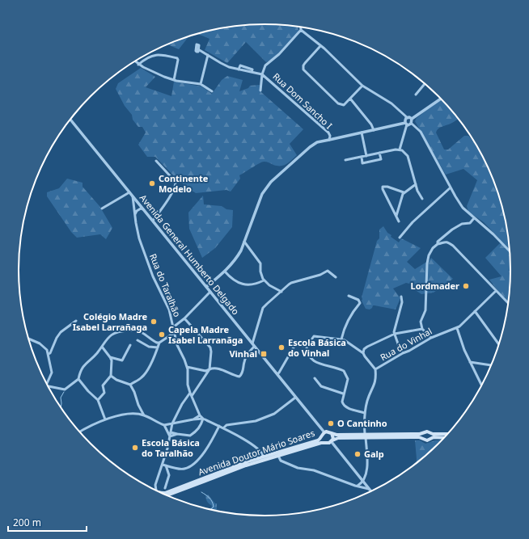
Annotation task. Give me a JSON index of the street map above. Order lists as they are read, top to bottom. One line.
{"streets":{"main road":["Avenida Doutor Mário Soares"],"street":["Rua Dom Sancho I","Avenida General Humberto Delgado","Rua do Taralhão","Rua do Vinhal"]},"crossings":[["Avenida General Humberto Delgado","Rua do Taralhão"],["Avenida General Humberto Delgado","Avenida Doutor Mário Soares"]],"places":{"other":["Continente Modelo","Lordmader","Colégio Madre Isabel Larrañaga","Capela Madre Isabel Larranãga","Escola Básica do Vinhal","O Cantinho","Escola Básica do Taralhão","Galp"],"transit":["Vinhal"]},"scale_bar":"200 m"}
